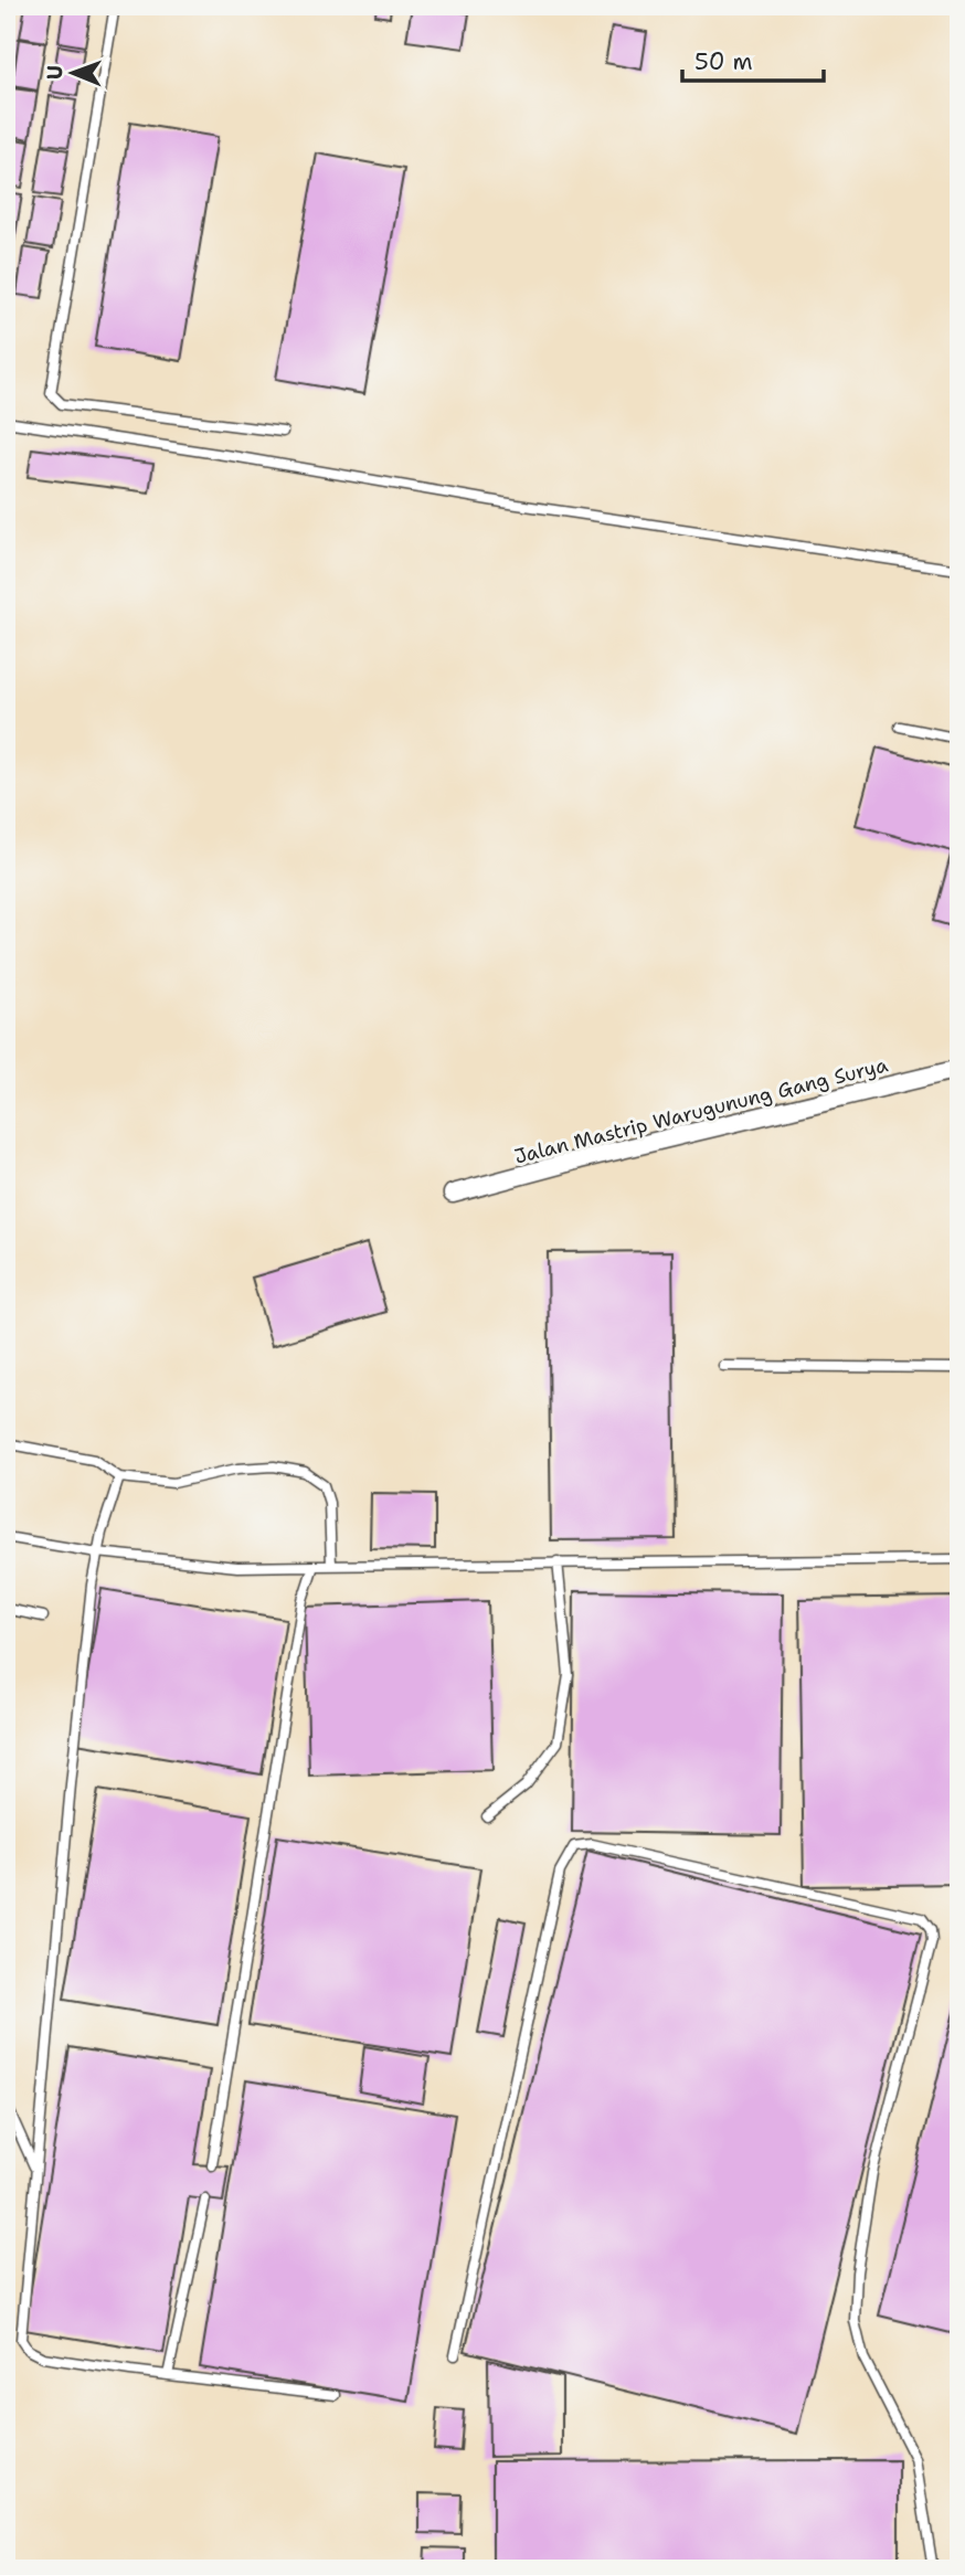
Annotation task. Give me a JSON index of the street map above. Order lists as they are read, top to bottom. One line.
{"streets":{"street":["Jalan Mastrip Warugunung Gang Surya"]},"scale_bar":"50 m","north":"left"}
